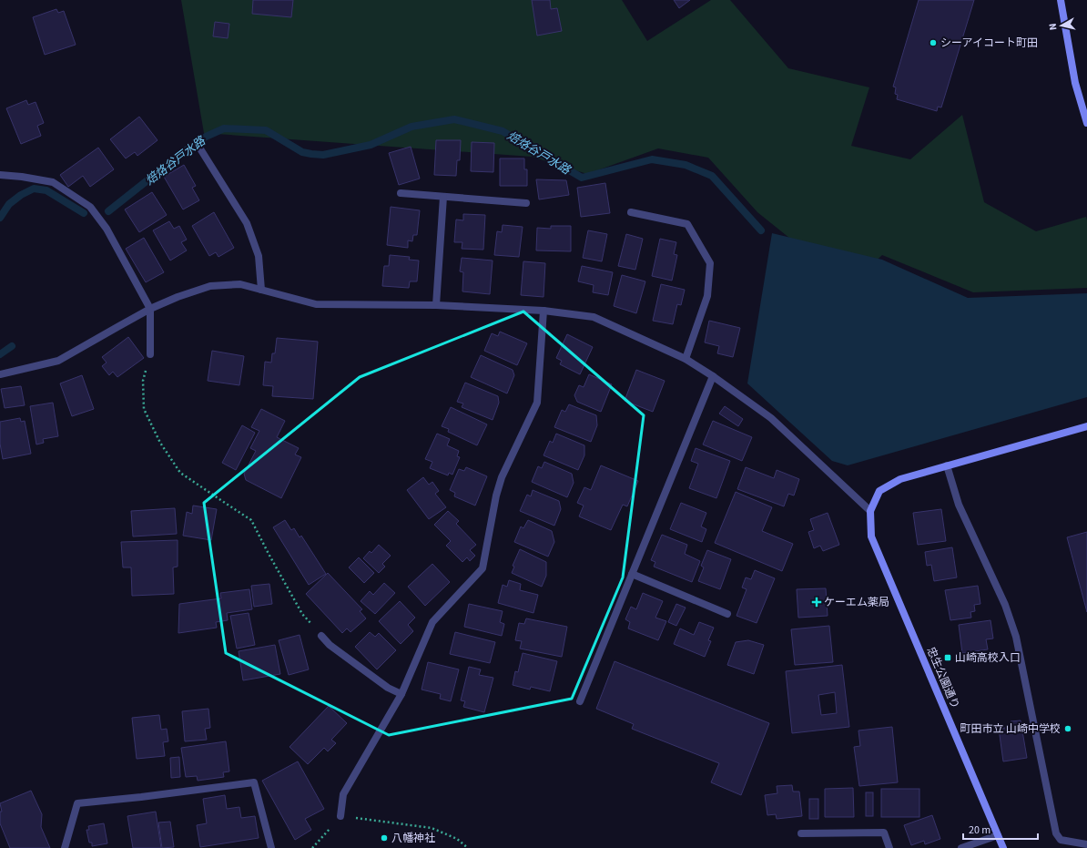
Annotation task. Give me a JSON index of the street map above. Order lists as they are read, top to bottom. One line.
{"streets":{"street":["忠生公園通り"]},"water":["焙烙谷戸水路"],"places":{"other":["シーアイコート町田","町田市立 山崎中学校","八幡神社"],"health":["ケーエム薬局"],"transit":["山崎高校入口"]},"scale_bar":"20 m","north":"left"}
